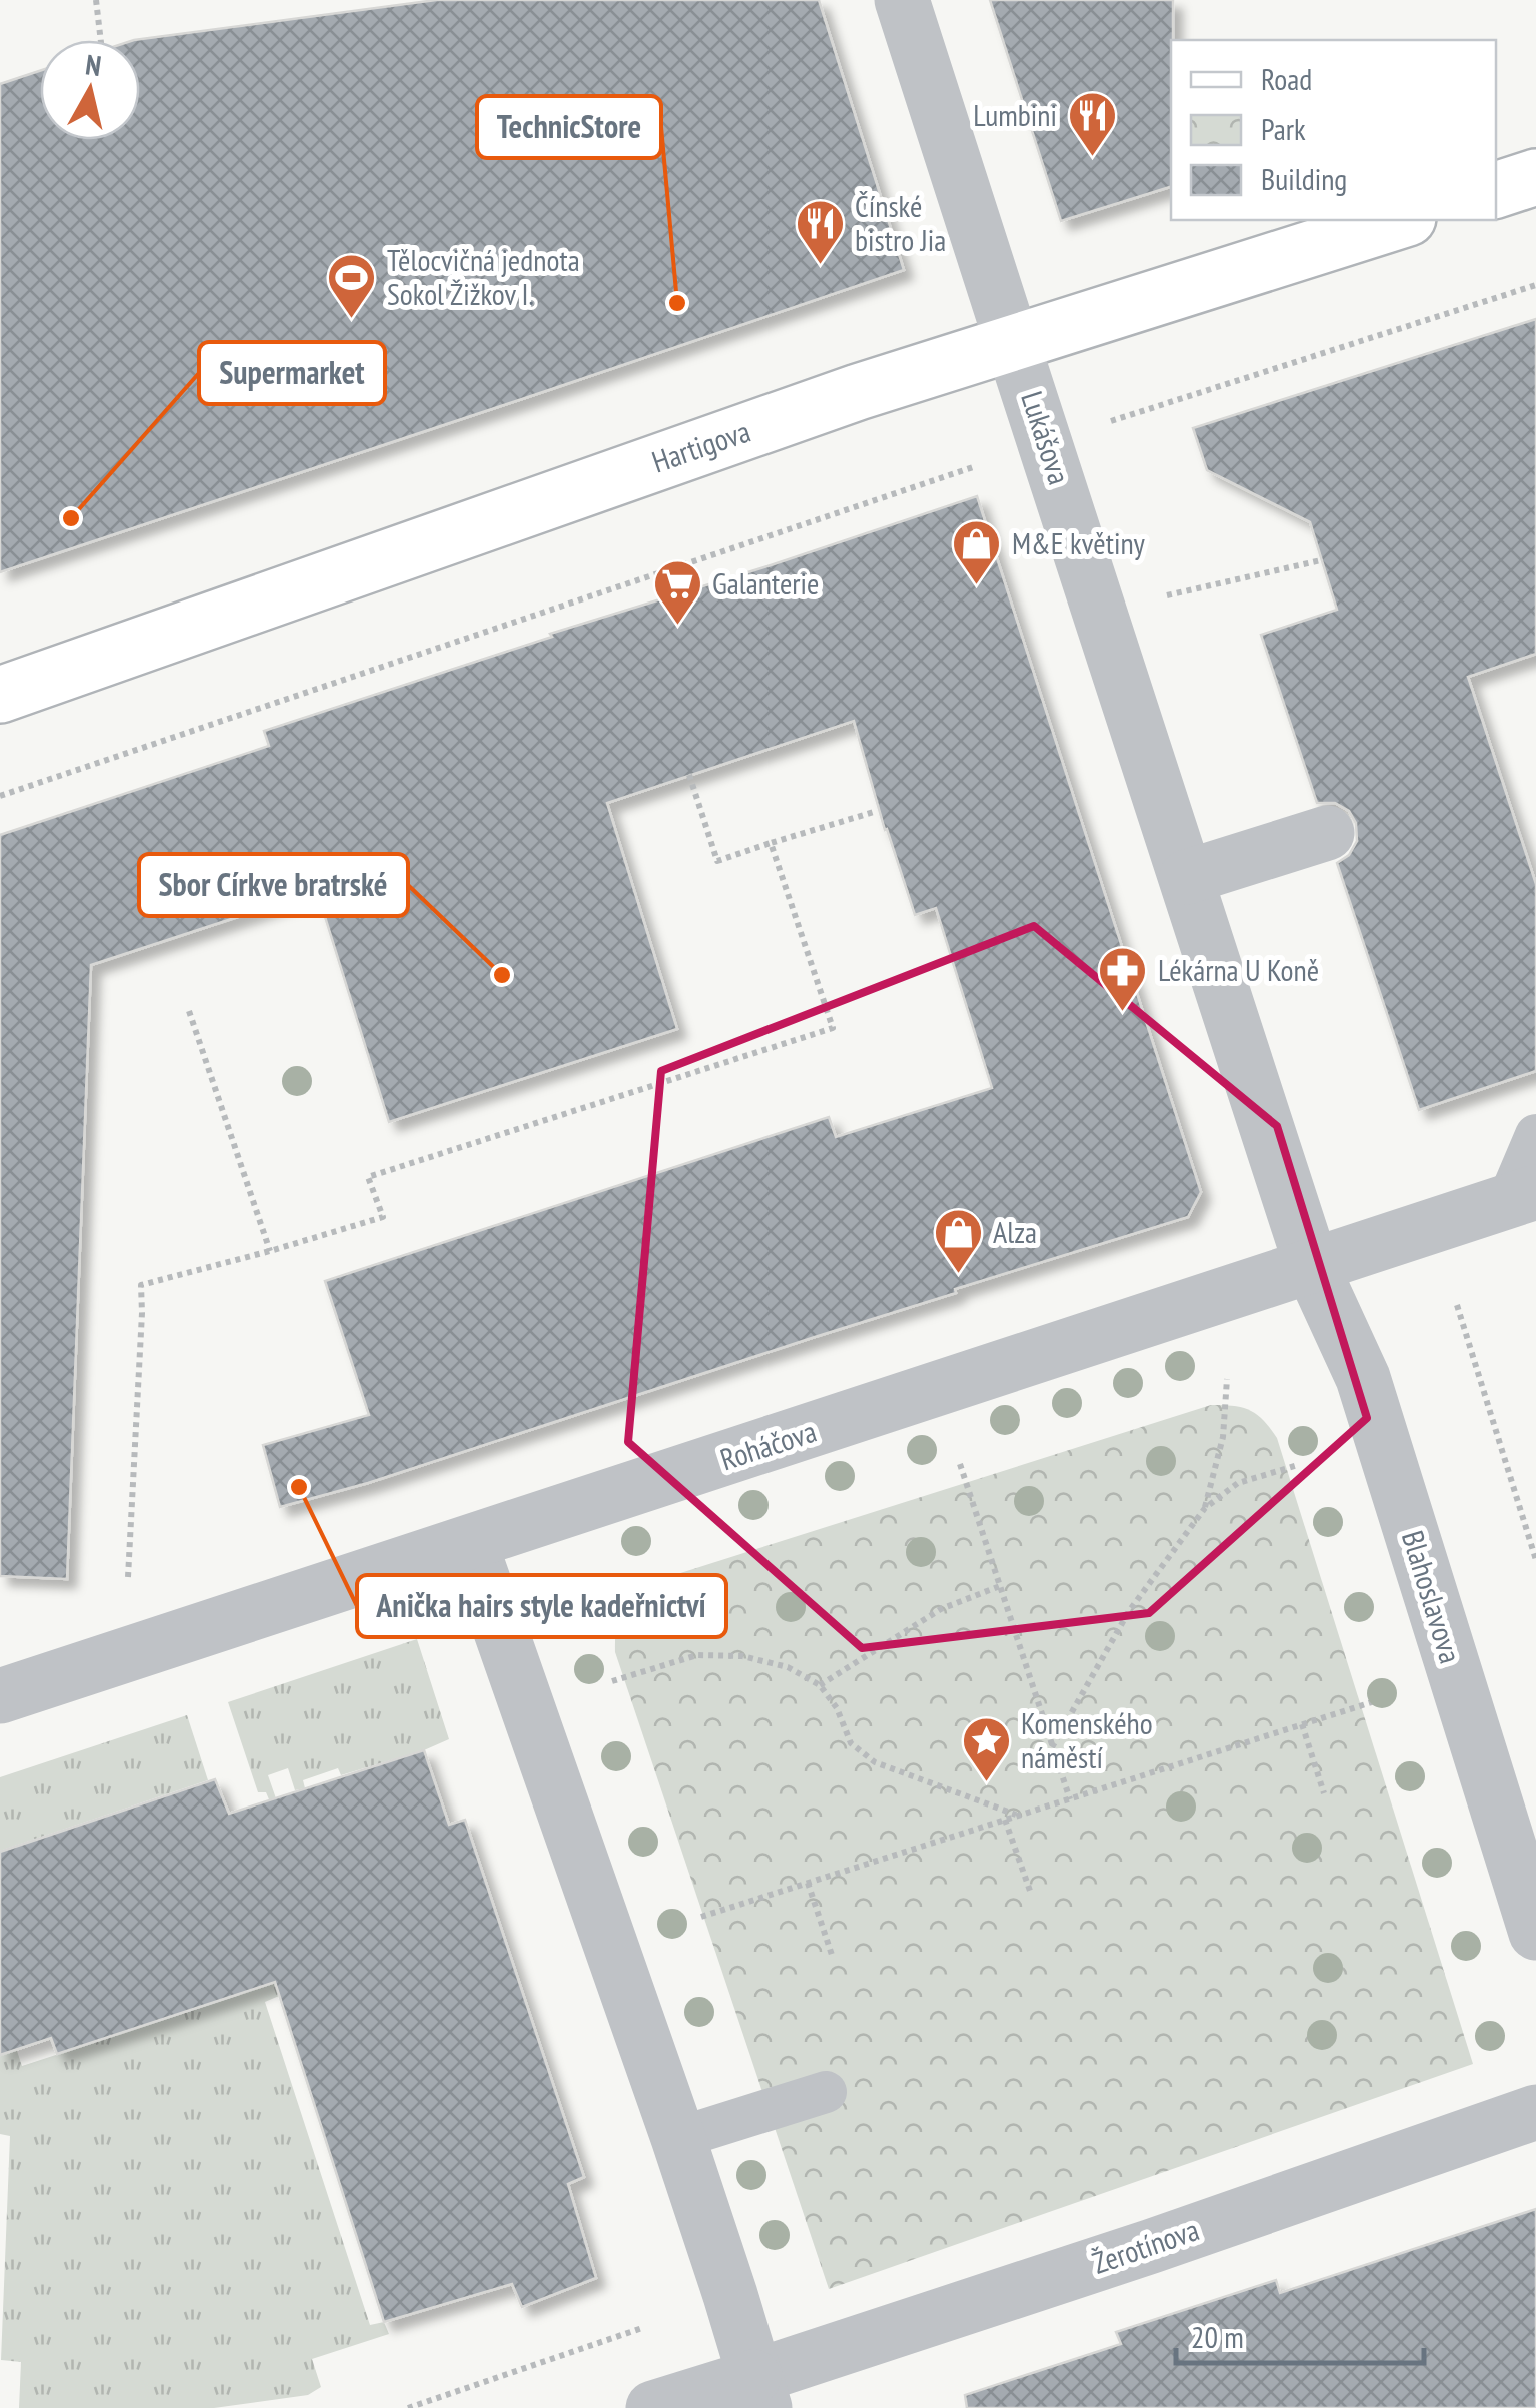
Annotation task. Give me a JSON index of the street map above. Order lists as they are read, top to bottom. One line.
{"streets":{"main road":["Hartigova"],"street":["Lukášova","Roháčova","Blahoslavova","Žerotínova"]},"crossings":[["Lukášova","Hartigova"],["Lukášova","Roháčova"],["Lukášova","Blahoslavova"],["Roháčova","Blahoslavova"]],"places":{"restaurant":["Lumbini","Čínské bistro Jia"],"other":["TechnicStore","Supermarket","Sbor Církve bratrské","Anička hairs style kadeřnictví"],"sports":["Tělocvičná jednota Sokol Žižkov I."],"shop":["M&E květiny","Alza"],"supermarket":["Galanterie"],"pharmacy":["Lékárna U Koně"],"place":["Komenského náměstí"]},"legend":["Road","Park","Building"],"scale_bar":"20 m","north":"top"}
